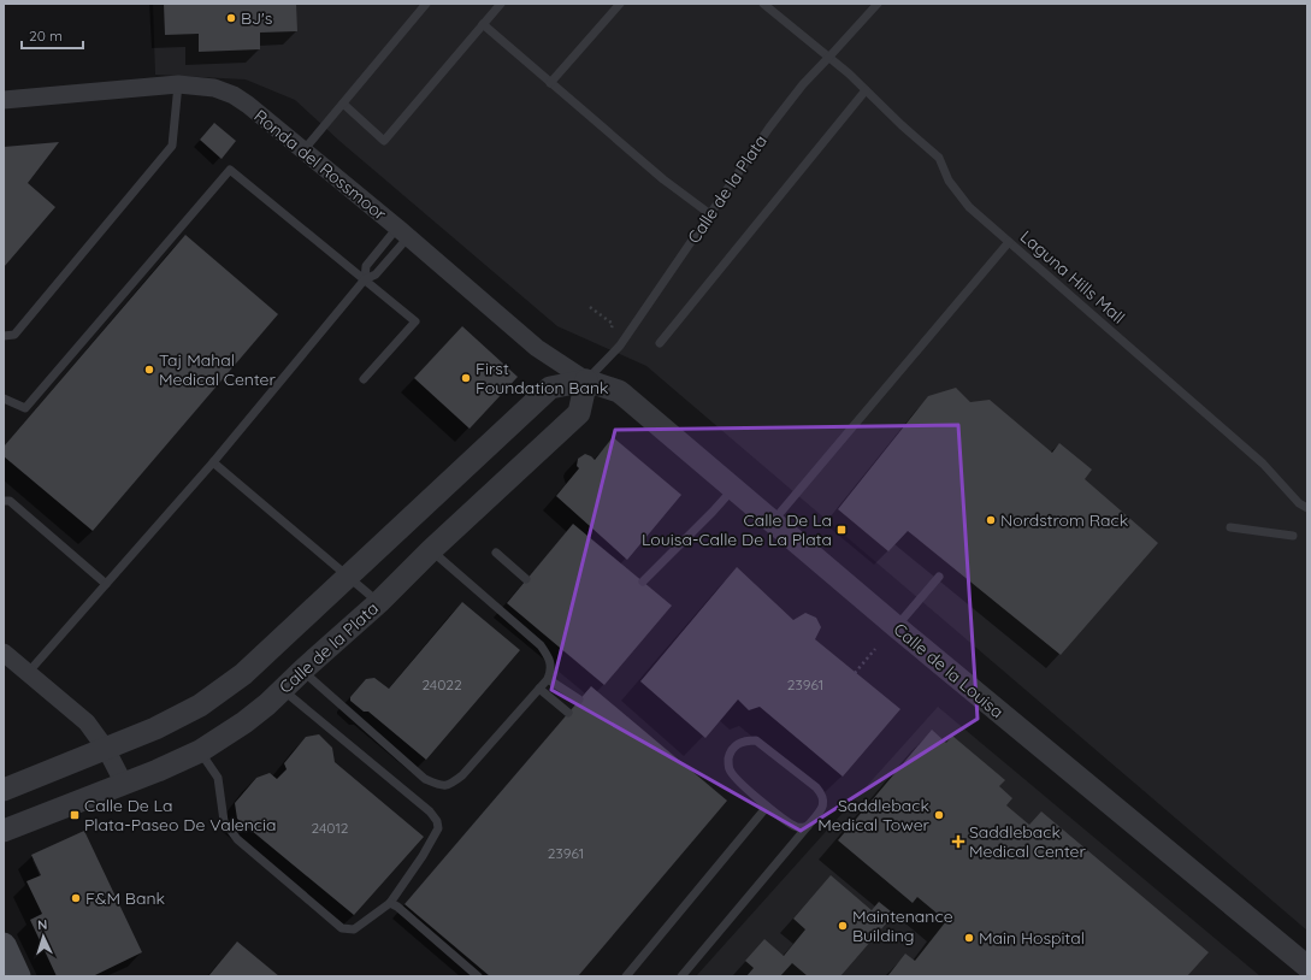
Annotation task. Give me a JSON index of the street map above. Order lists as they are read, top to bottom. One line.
{"streets":{"street":["Ronda del Rossmoor","Calle de la Plata","Calle de la Louisa"],"lane":["Laguna Hills Mall"]},"crossings":[["Ronda del Rossmoor","Calle de la Plata"],["Ronda del Rossmoor","Calle de la Louisa"],["Calle de la Plata","Laguna Hills Mall"],["Calle de la Plata","Calle de la Louisa"]],"places":{"other":["BJ's","Taj Mahal Medical Center","First Foundation Bank","Nordstrom Rack","Saddleback Medical Tower","F&M Bank","Maintenance Building","Main Hospital"],"transit":["Calle De La Louisa-Calle De La Plata","Calle De La Plata-Paseo De Valencia"],"health":["Saddleback Medical Center"]},"house_numbers":["24022","23961","24012","23961"],"scale_bar":"20 m","north":"top"}
